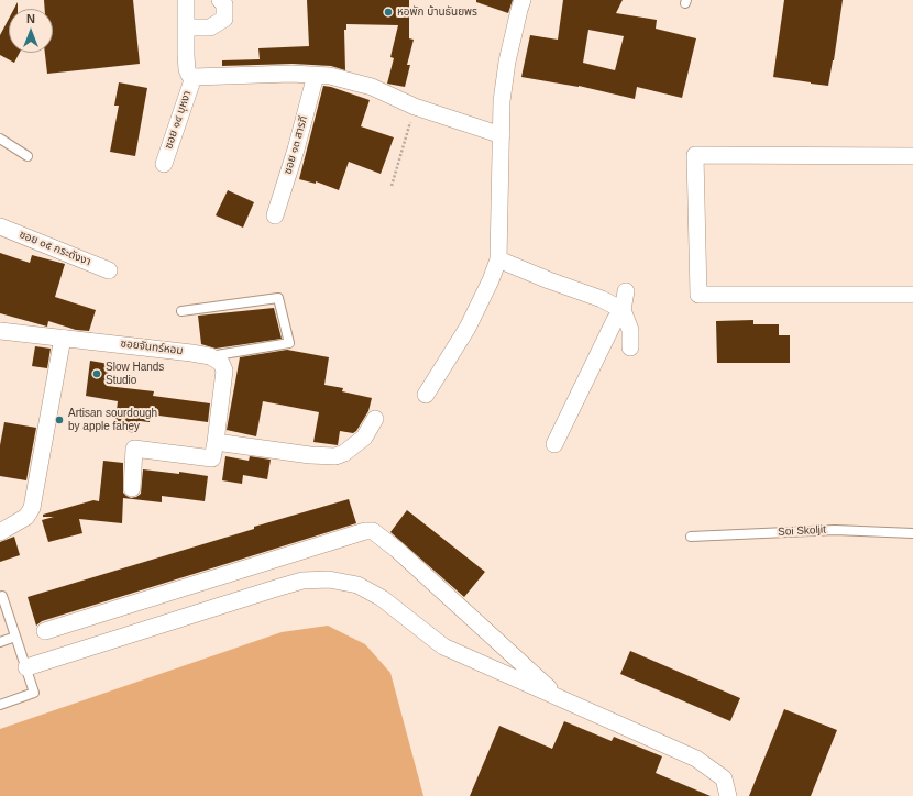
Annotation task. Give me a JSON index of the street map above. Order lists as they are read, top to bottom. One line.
{"streets":{"street":["ซอย ๑๔ บุหงา","ซอย ๑๓ สารภี","ซอย ๐๕ กระดังงา","ซอยจันทร์หอม"],"lane":["Soi Skoljit"]},"places":["หอพัก บ้านธันยพร","Slow Hands Studio","Artisan sourdough by apple fahey"],"north":"top"}
